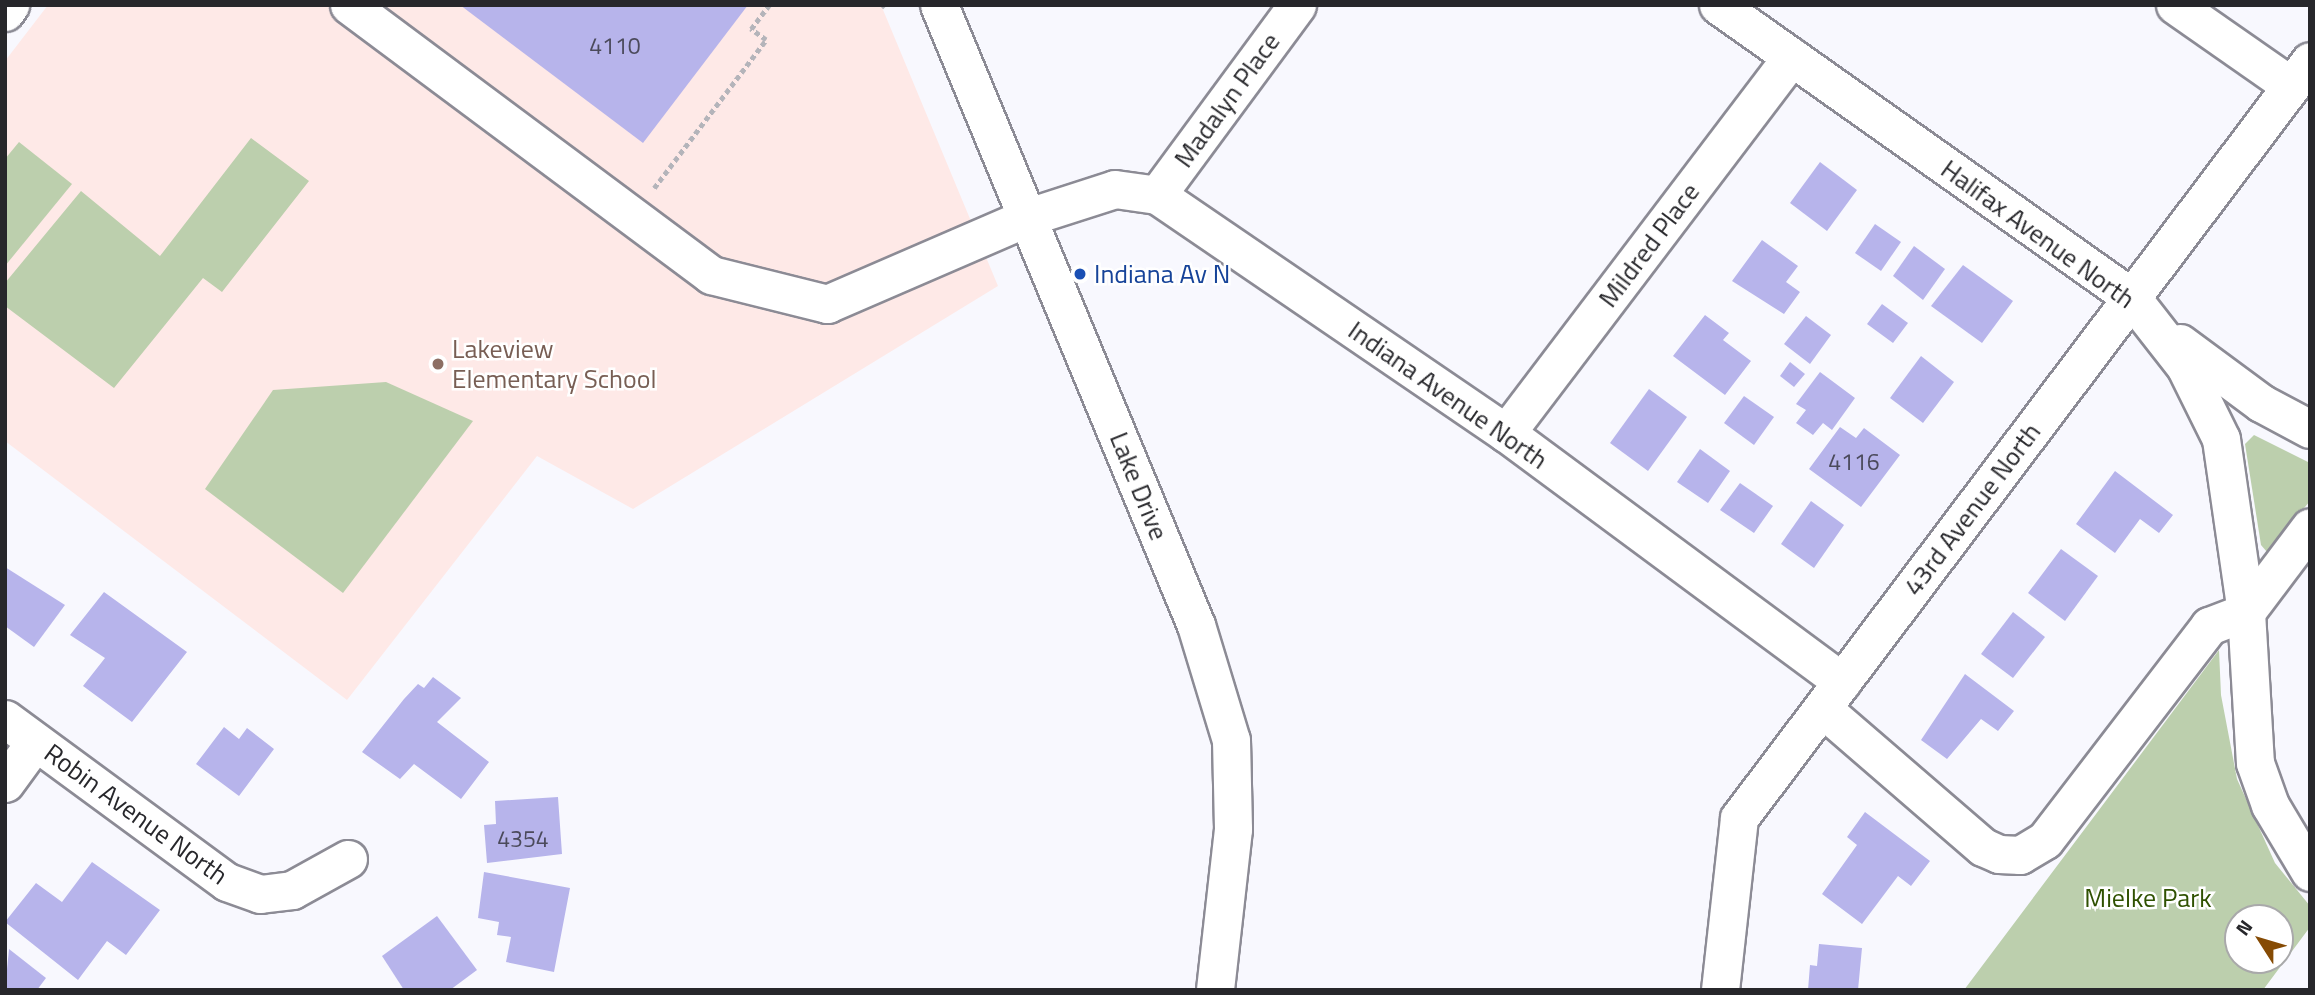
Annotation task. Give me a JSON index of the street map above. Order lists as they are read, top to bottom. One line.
{"streets":{"street":["Madalyn Place","Halifax Avenue North","Mildred Place","Indiana Avenue North","Lake Drive","43rd Avenue North","Robin Avenue North"]},"crossings":[["Madalyn Place","Indiana Avenue North"],["Halifax Avenue North","Mildred Place"],["Halifax Avenue North","Indiana Avenue North"],["Halifax Avenue North","43rd Avenue North"],["Mildred Place","Indiana Avenue North"],["Indiana Avenue North","Lake Drive"],["Indiana Avenue North","43rd Avenue North"]],"parks":["Mielke Park"],"places":["Indiana Av N","Lakeview Elementary School"],"house_numbers":["4110","4116","4354"],"north":"top left"}
